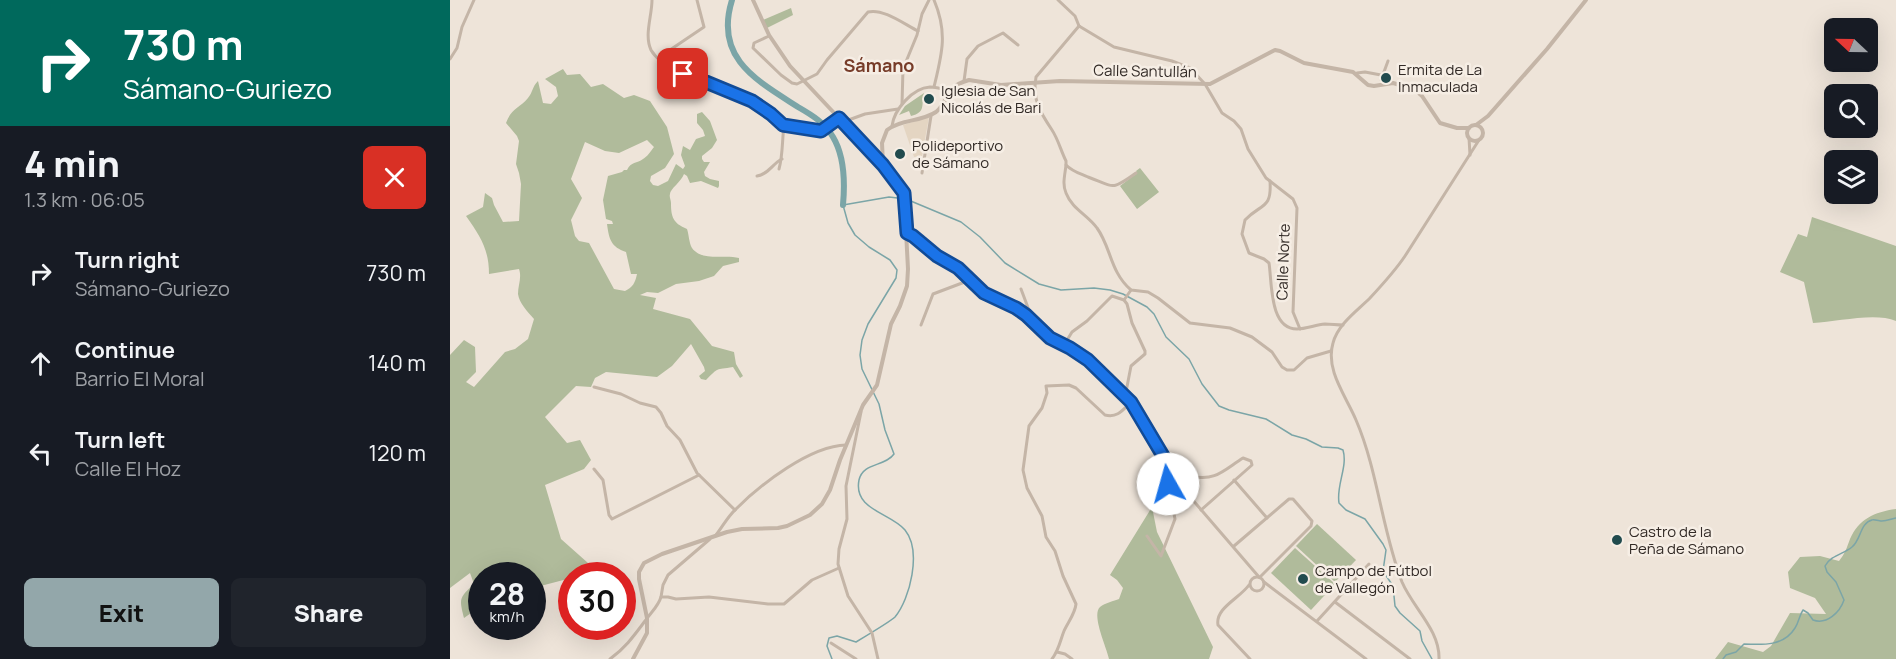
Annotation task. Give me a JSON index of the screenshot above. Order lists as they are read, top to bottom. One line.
{"streets":{"street":["Calle Santullán","Calle Norte"]},"crossings":[["Calle Santullán","Calle Norte"]],"districts":["Sámano"],"places":["Ermita de La Inmaculada","Iglesia de San Nicolás de Bari","Polideportivo de Sámano","Castro de la Peña de Sámano","Campo de Fútbol de Vallegón"],"north":"left","page":{"turn":["730 m","Sámano-Guriezo"],"heading":["4 min","1.3 km · 06:05"],"list":[{"name":"Turn right","note":"Sámano-Guriezo","value":"730 m"},{"name":"Continue","note":"Barrio El Moral","value":"140 m"},{"name":"Turn left","note":"Calle El Hoz","value":"120 m"}],"speed":"28 km/h","limit":"30","buttons":["Exit","Share"]}}
